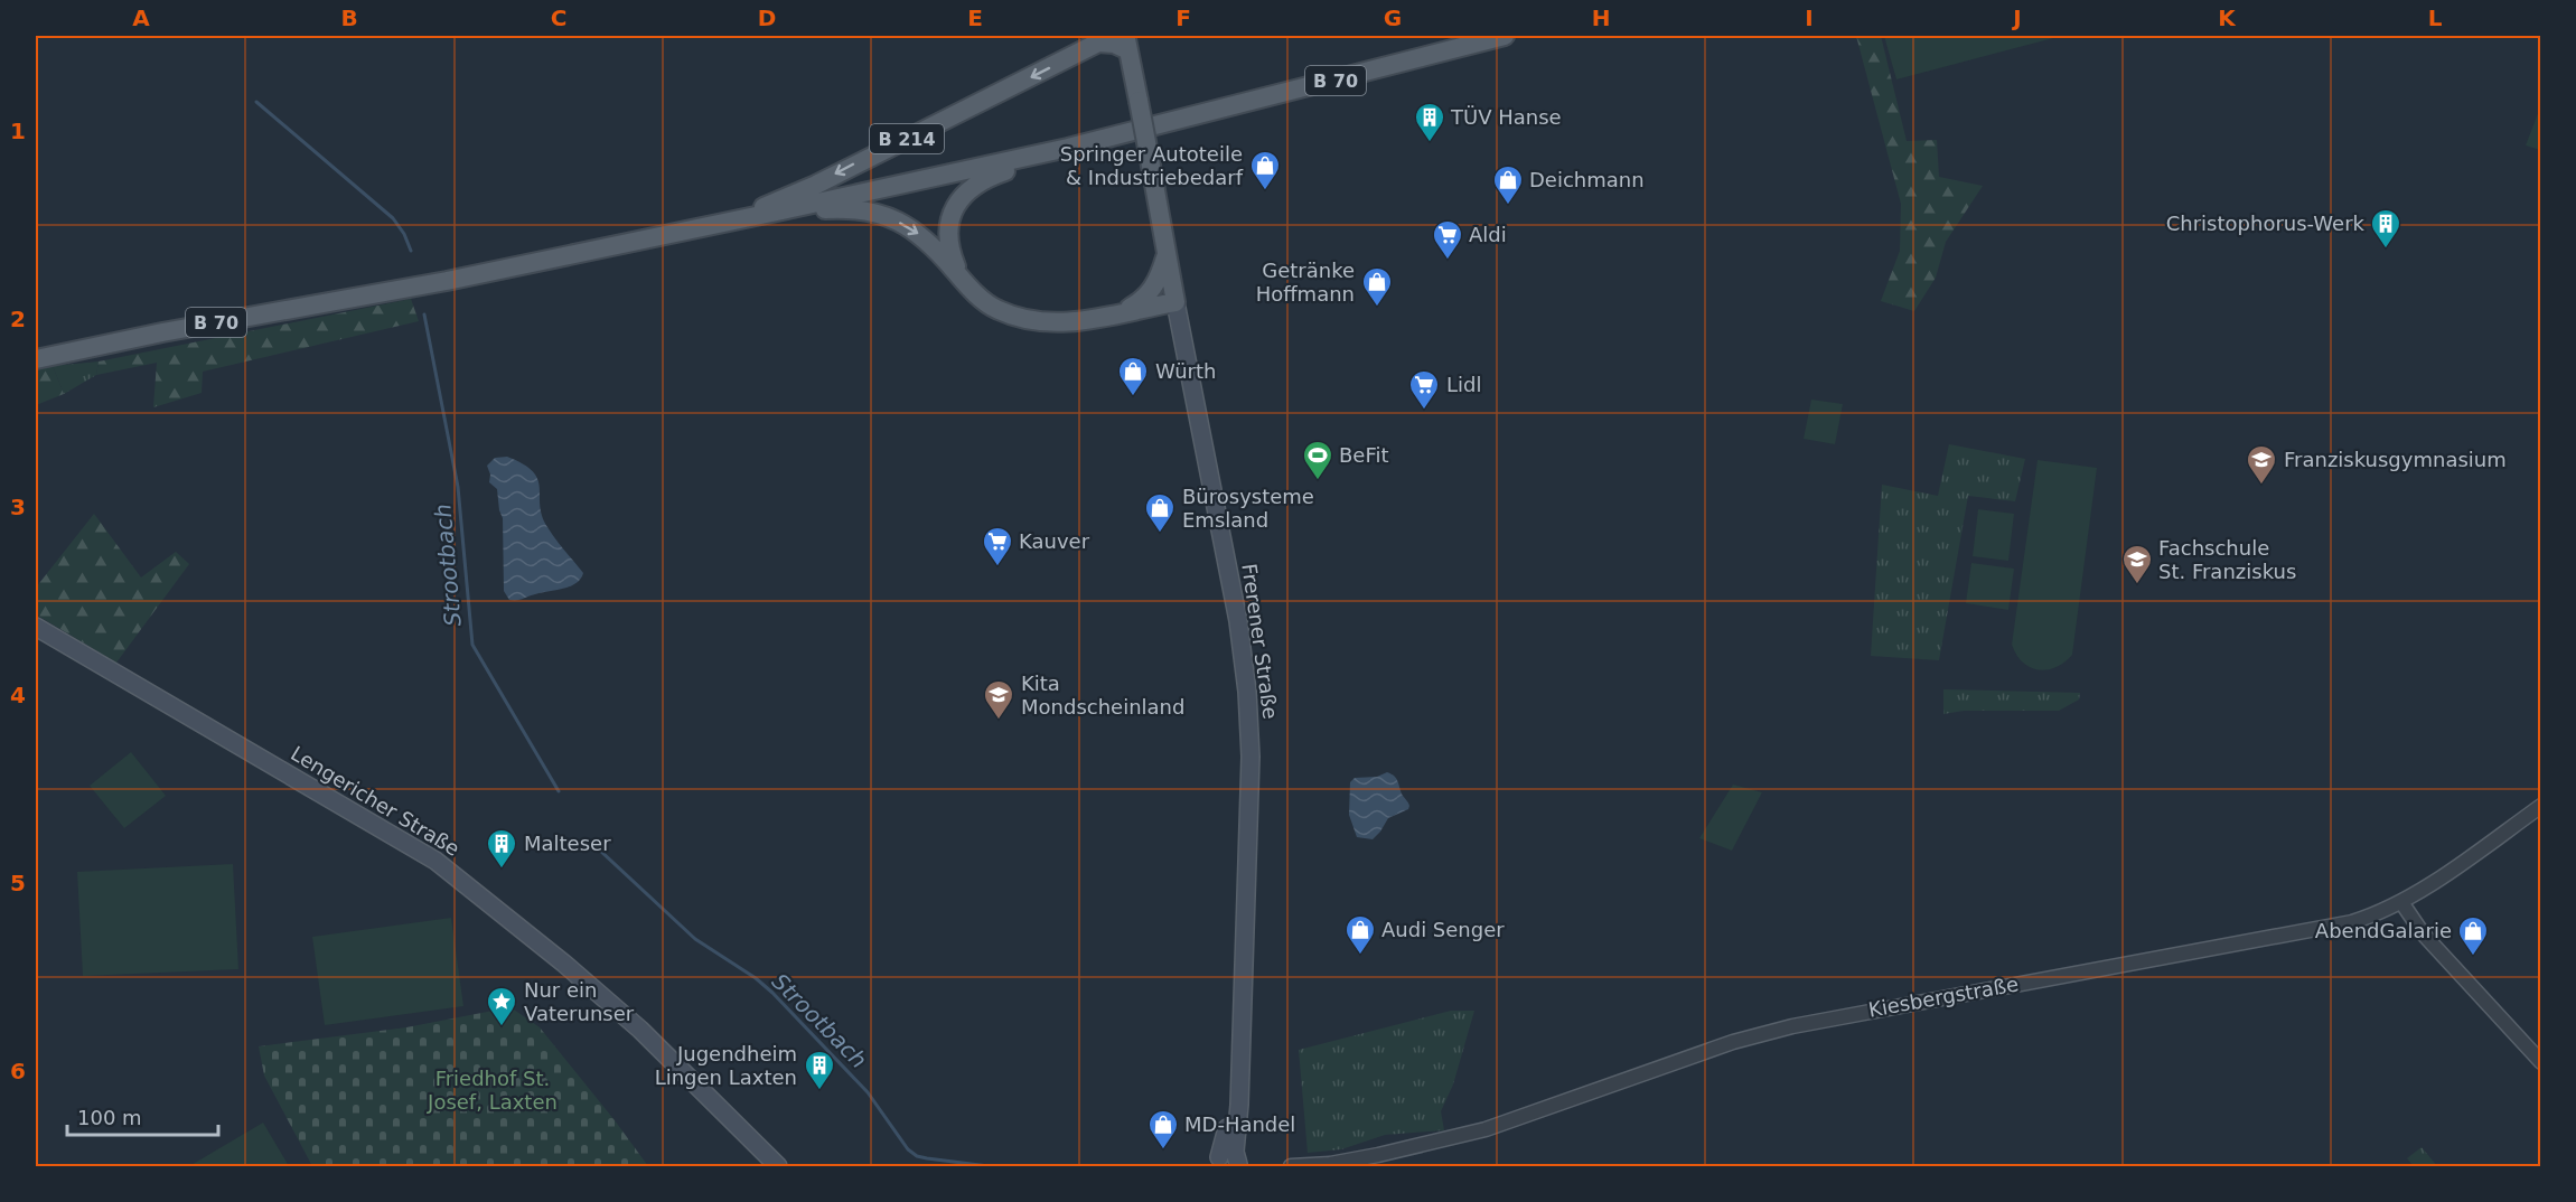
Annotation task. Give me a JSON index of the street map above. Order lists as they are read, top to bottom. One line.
{"streets":{"main road":["B 70","B 214","Frerener Straße","Lengericher Straße"],"street":["Kiesbergstraße"]},"crossings":[["B 70","B 214"],["B 214","Frerener Straße"]],"water":["Strootbach"],"parks":["Friedhof St. Josef, Laxten"],"places":{"building":["TÜV Hanse","Christophorus-Werk","Malteser","Jugendheim Lingen Laxten"],"shop":["Springer Autoteile & Industriebedarf","Deichmann","Getränke Hoffmann","Würth","Bürosysteme Emsland","Audi Senger","AbendGalarie","MD-Handel"],"supermarket":["Aldi","Lidl","Kauver"],"sports":["BeFit"],"school or university":["Franziskusgymnasium","Fachschule St. Franziskus","Kita Mondscheinland"],"place":["Nur ein Vaterunser"]},"scale_bar":"100 m","grid":{"columns":["A","B","C","D","E","F","G","H","I","J","K","L"],"rows":["1","2","3","4","5","6"]}}
